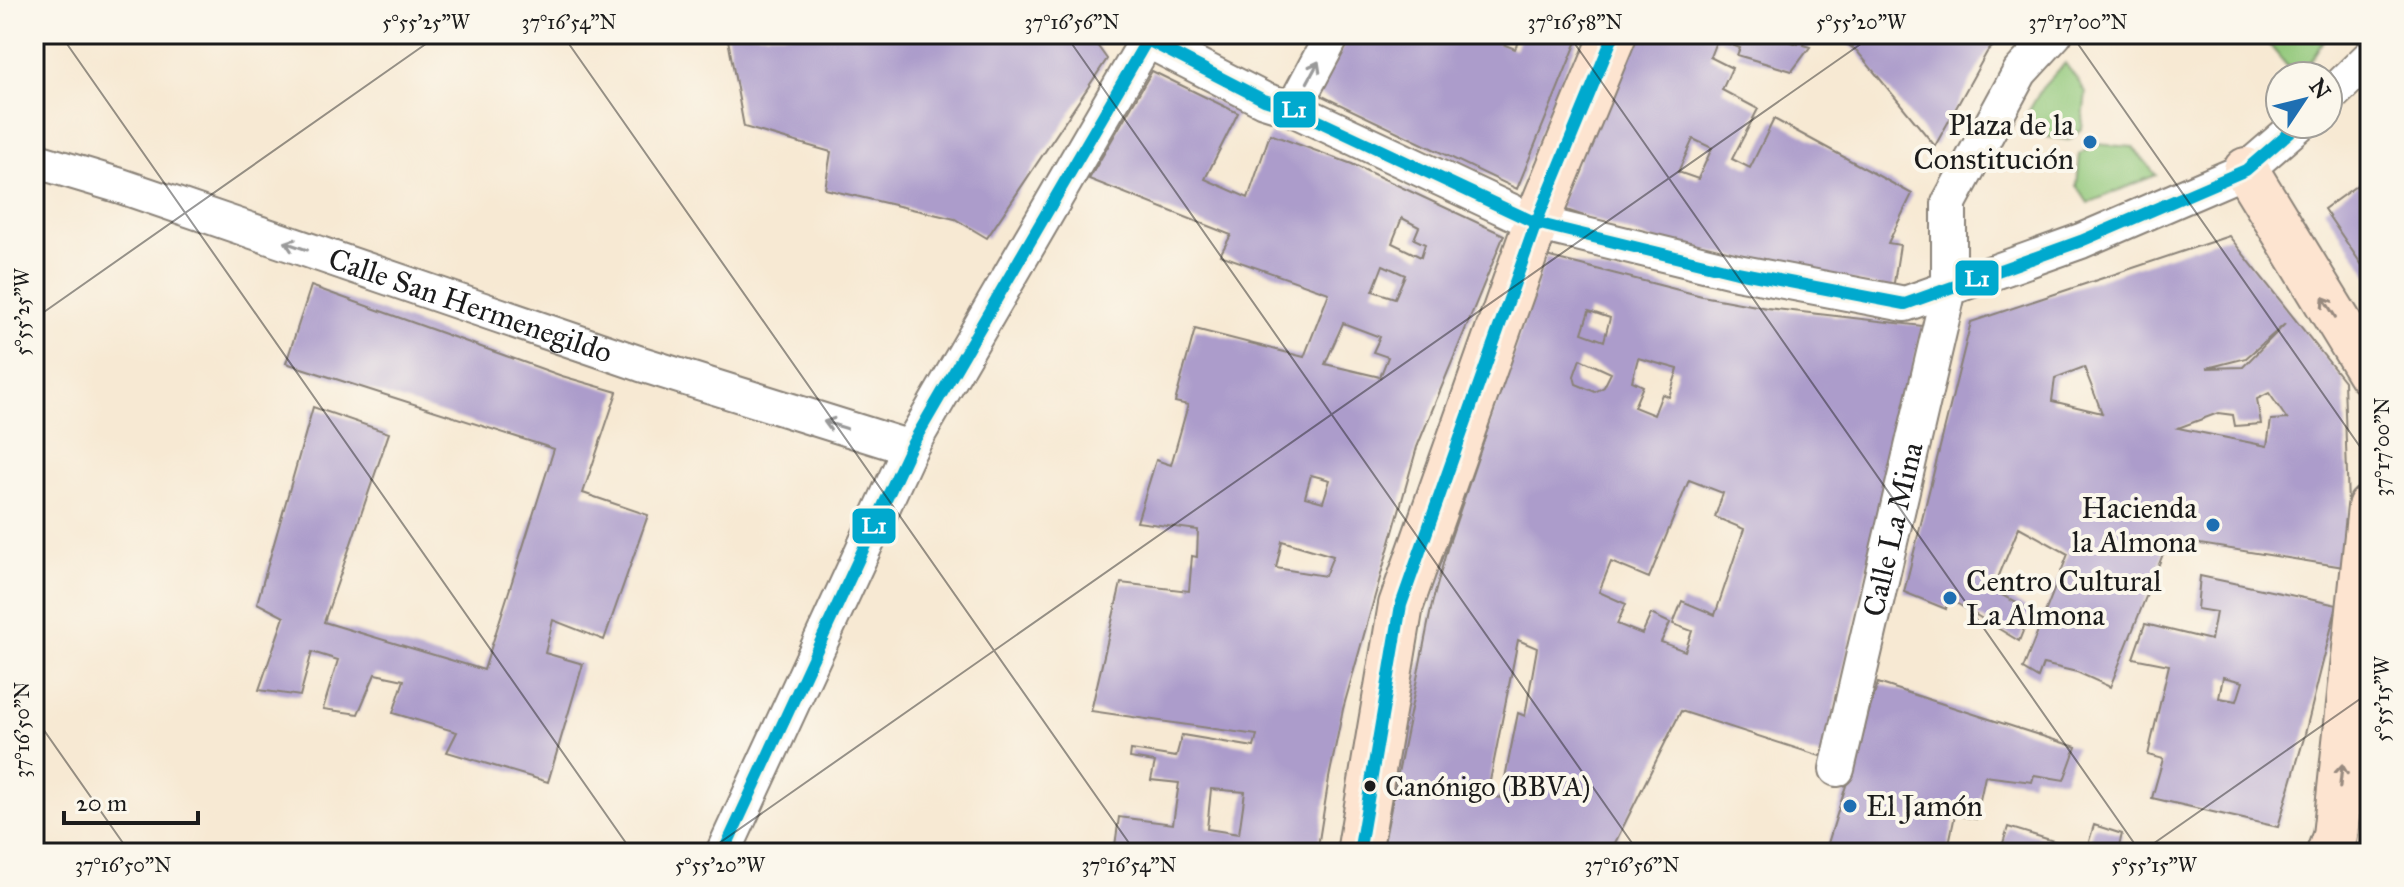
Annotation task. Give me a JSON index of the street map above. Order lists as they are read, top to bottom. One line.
{"streets":{"street":["Calle San Hermenegildo","Calle La Mina"]},"one_way":["Calle San Hermenegildo"],"places":["Plaza de la Constitución","Hacienda la Almona","Centro Cultural La Almona","Canónigo (BBVA)","El Jamón"],"lines":["transit line L1"],"scale_bar":"20 m","north":"top right","coordinates":["5°55'25\"W","37°16'54\"N","37°16'56\"N","37°16'58\"N","5°55'20\"W","37°17'00\"N","5°55'15\"W","37°16'50\"N"]}
